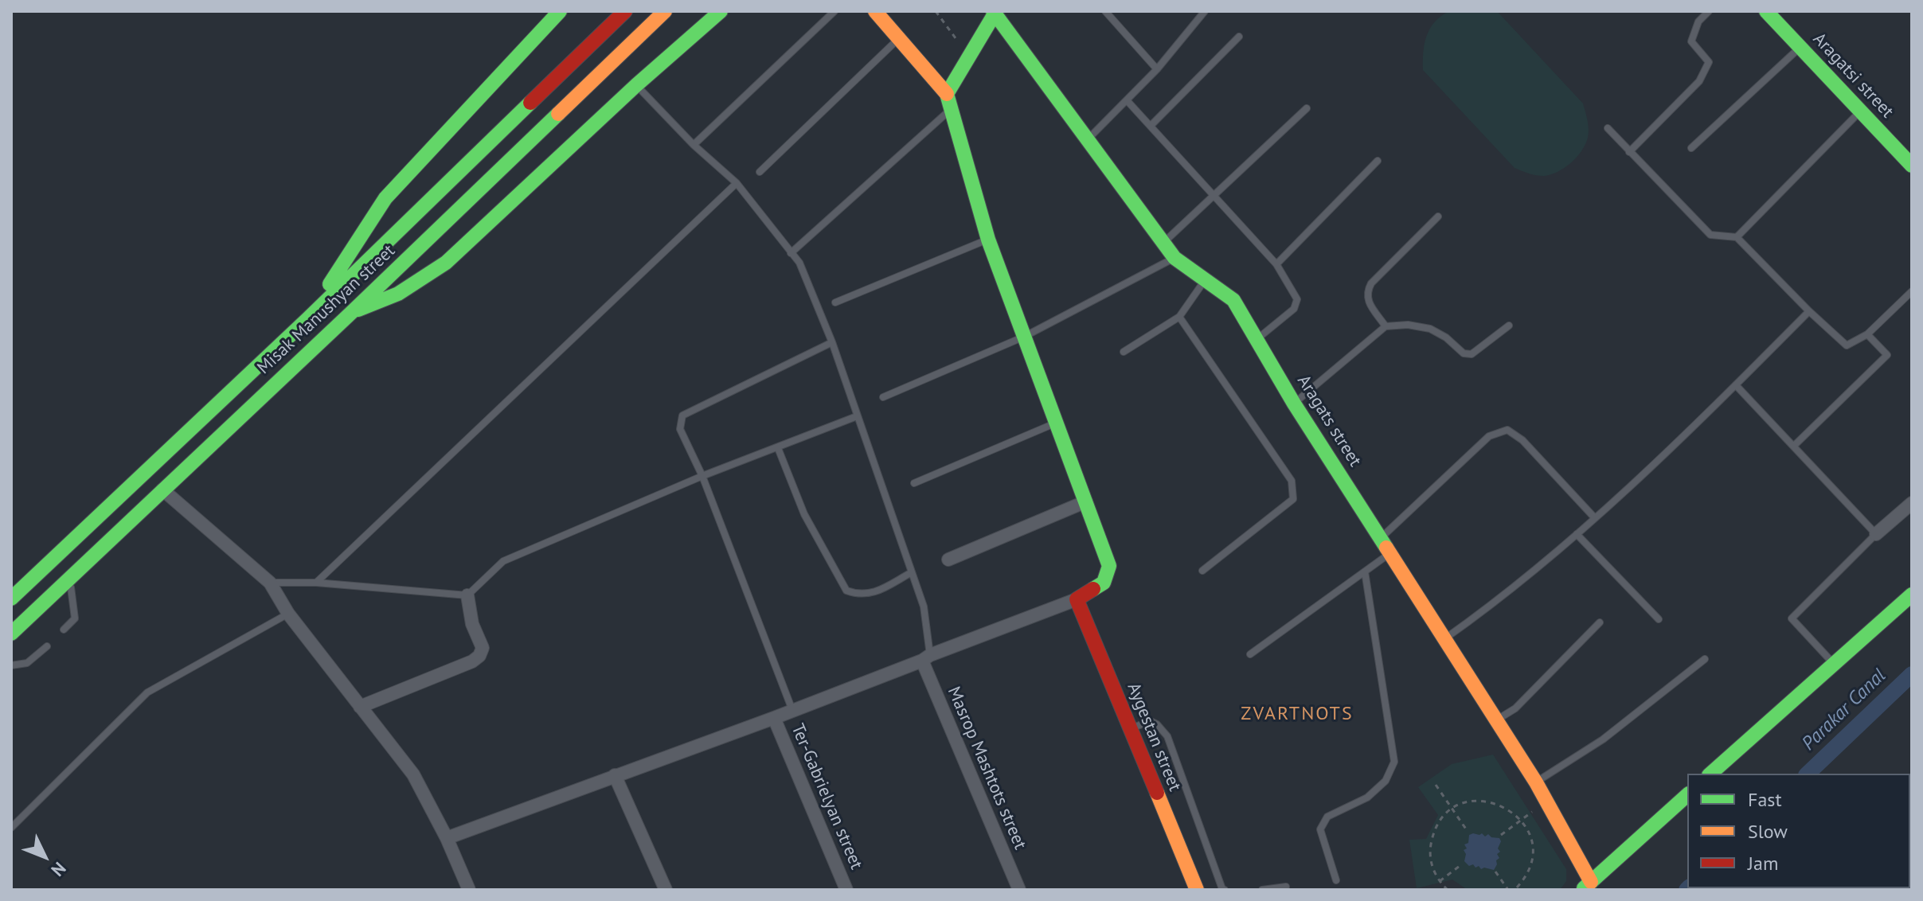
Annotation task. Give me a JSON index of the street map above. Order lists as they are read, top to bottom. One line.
{"streets":{"main road":["Aragatsi street","Misak Manushyan street","Aragats street","Aygestan street"],"street":["Masrop Mashtots street","Ter-Gabrielyan street"]},"districts":["ZVARTNOTS"],"water":["Parakar Canal"],"legend":["Fast","Slow","Jam"],"north":"bottom right"}
